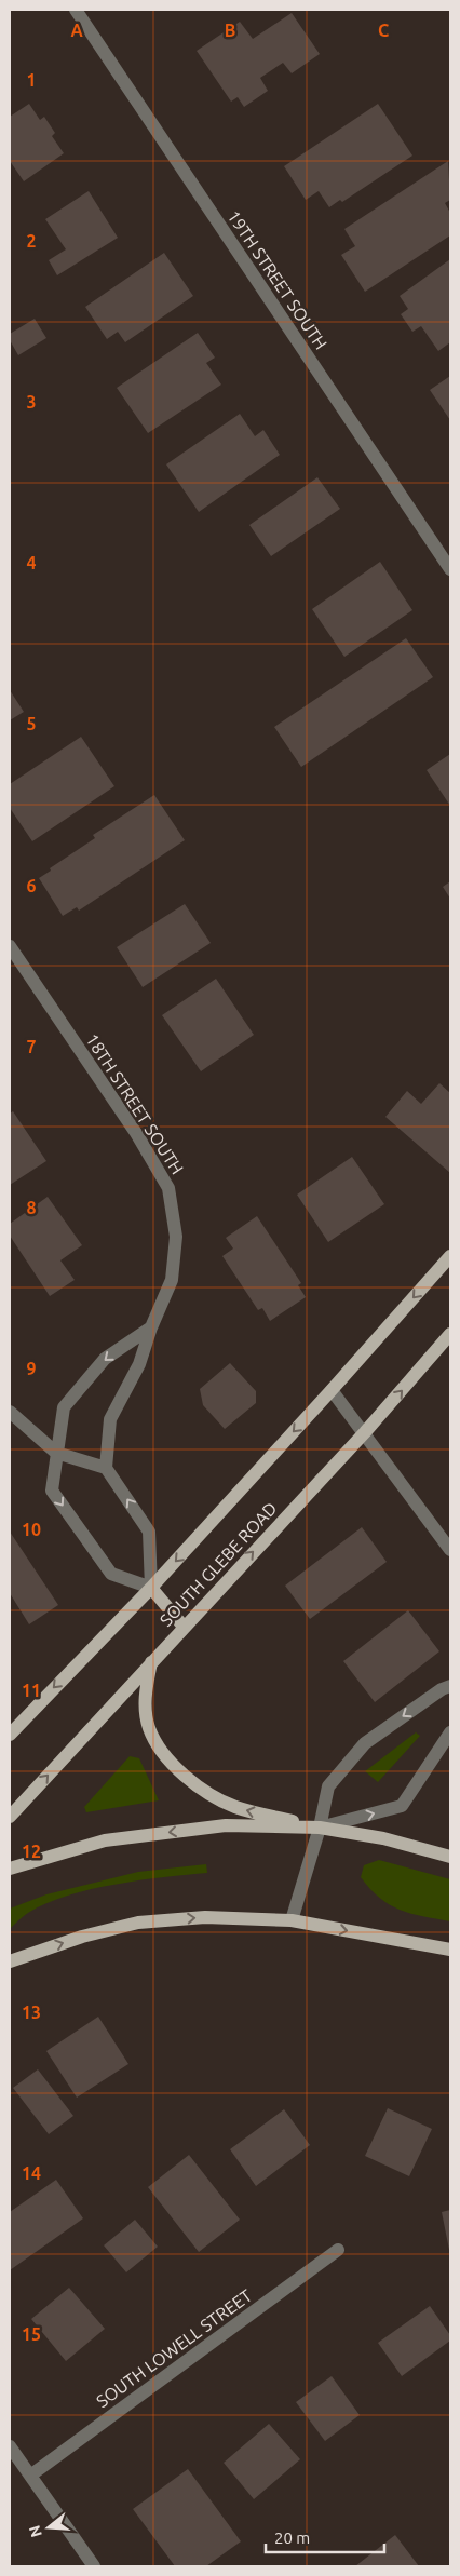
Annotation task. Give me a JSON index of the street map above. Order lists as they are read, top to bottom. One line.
{"streets":{"main road":["SOUTH GLEBE ROAD"],"street":["19TH STREET SOUTH","18TH STREET SOUTH","SOUTH LOWELL STREET"]},"scale_bar":"20 m","north":"left","grid":{"columns":["A","B","C"],"rows":["1","2","3","4","5","6","7","8","9","10","11","12","13","14","15"]}}
